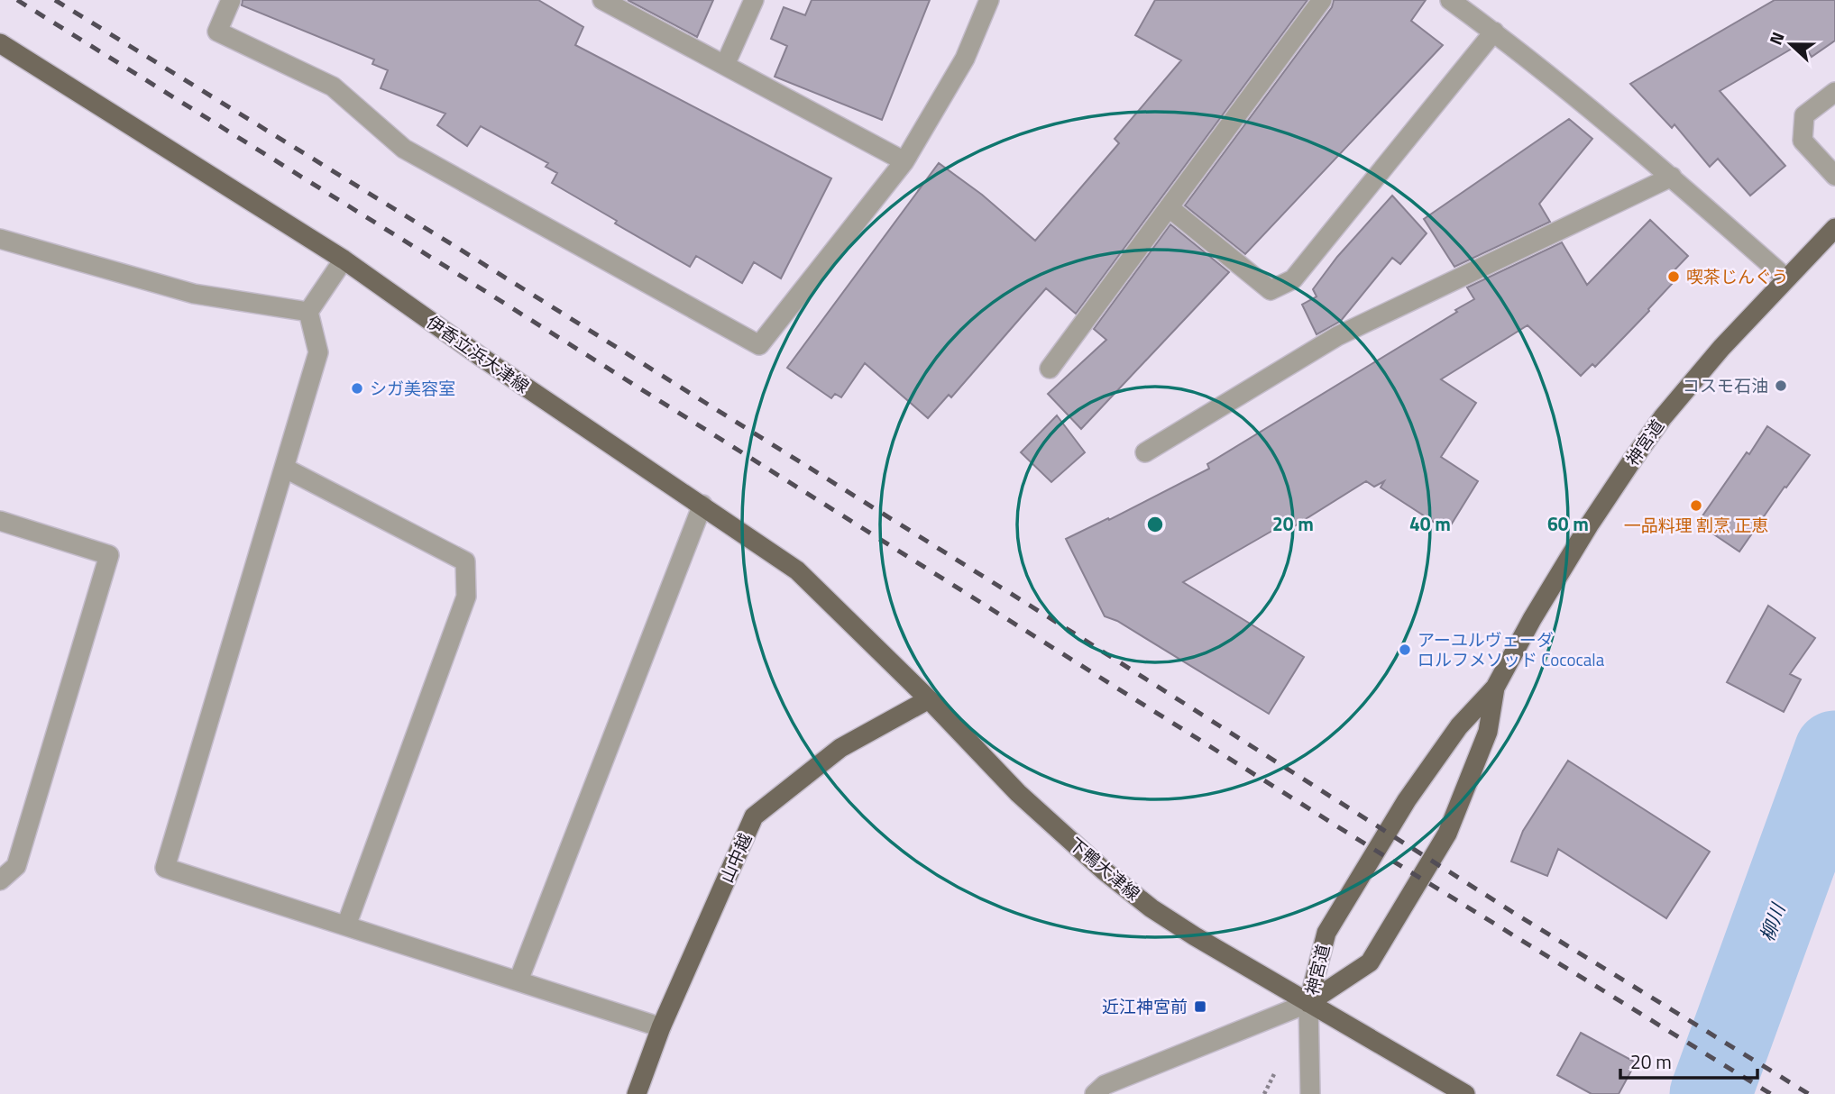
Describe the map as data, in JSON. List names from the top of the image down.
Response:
{
  "streets": {
    "main road": [
      "伊香立浜大津線",
      "神宮道",
      "山中越",
      "下鴨大津線"
    ]
  },
  "crossings": [
    ["伊香立浜大津線", "山中越"],
    ["伊香立浜大津線", "下鴨大津線"],
    ["神宮道", "下鴨大津線"],
    ["山中越", "下鴨大津線"]
  ],
  "water": ["柳川"],
  "places": {
    "other": [
      "喫茶じんぐう",
      "コスモ石油",
      "シガ美容室",
      "一品料理 割烹 正恵",
      "アーユルヴェーダ ロルフメソッド Cococala"
    ],
    "transit": ["近江神宮前"]
  },
  "scale_bar": "20 m",
  "north": "left",
  "rings": ["20 m", "40 m", "60 m"]
}
